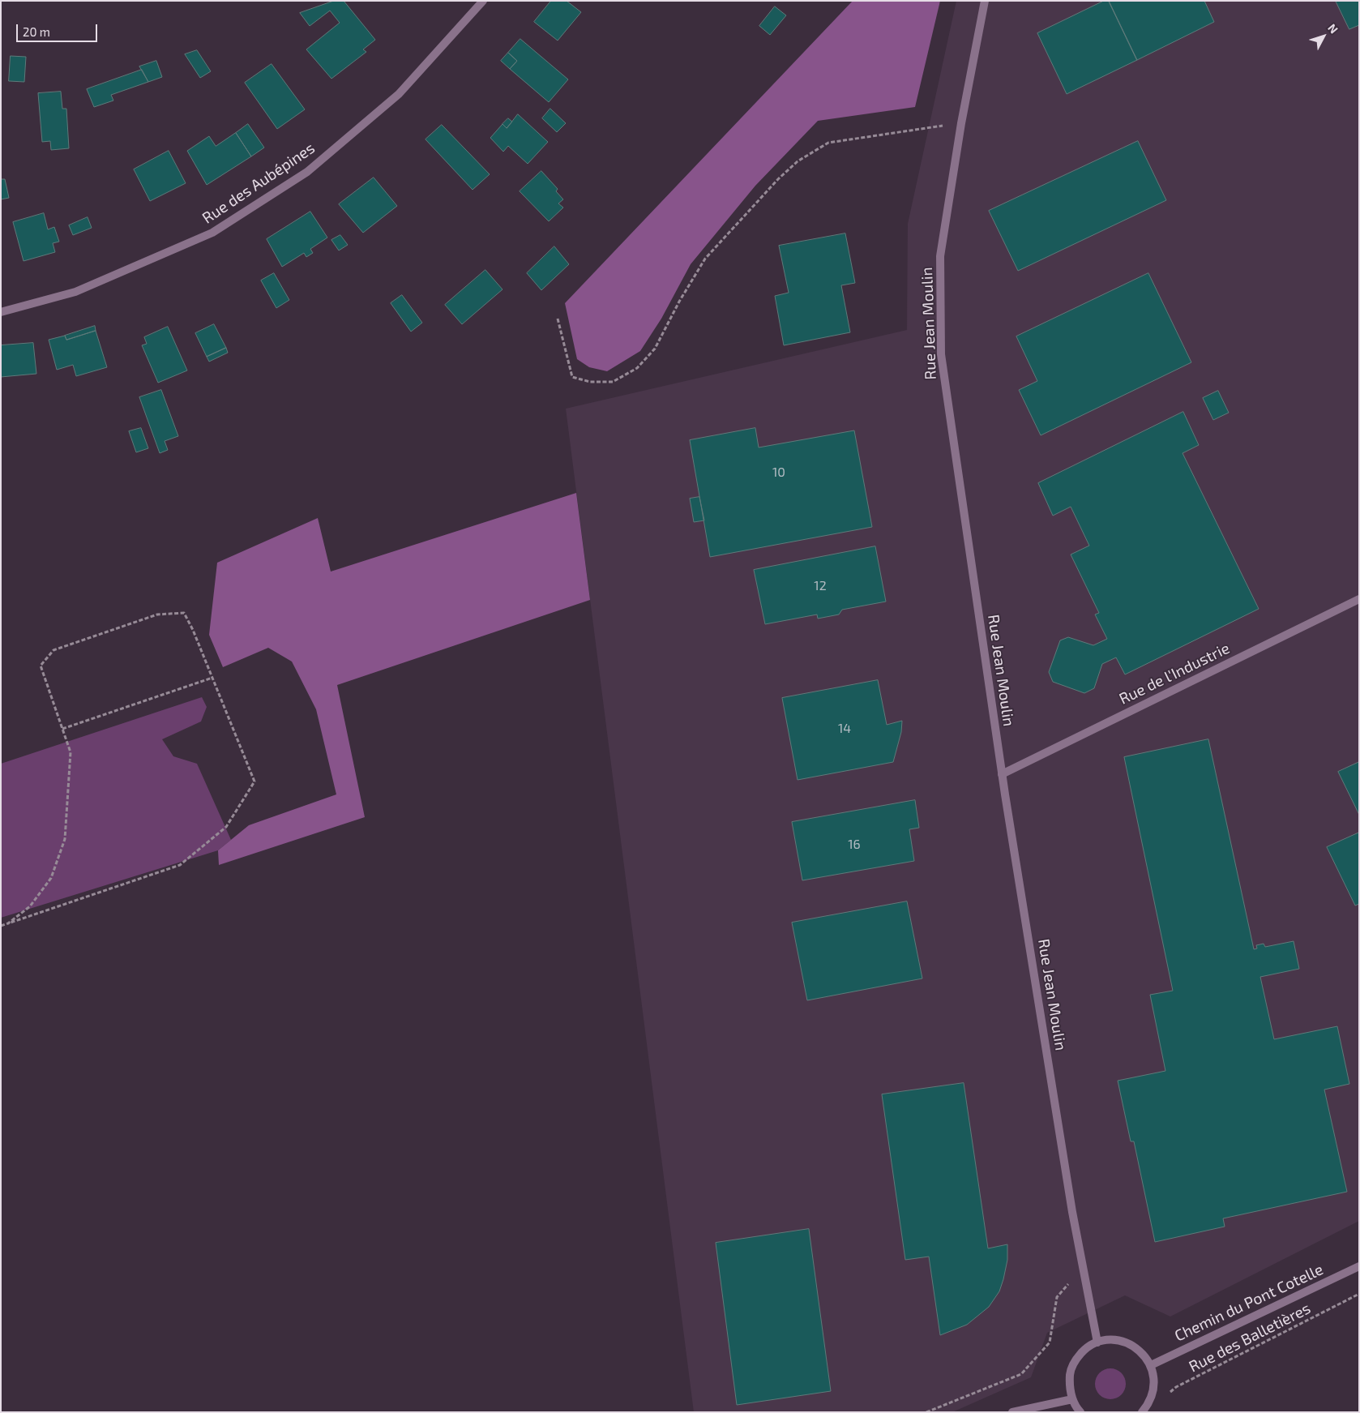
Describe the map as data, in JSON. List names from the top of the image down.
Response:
{
  "streets": {
    "street": [
      "Rue des Aubépines",
      "Rue Jean Moulin",
      "Rue de l'Industrie",
      "Chemin du Pont Cotelle"
    ],
    "path": ["Rue des Balletières"]
  },
  "crossings": [
    ["Rue Jean Moulin", "Rue de l'Industrie"]
  ],
  "house_numbers": [
    "10",
    "12",
    "14",
    "16"
  ],
  "scale_bar": "20 m",
  "north": "top right"
}
